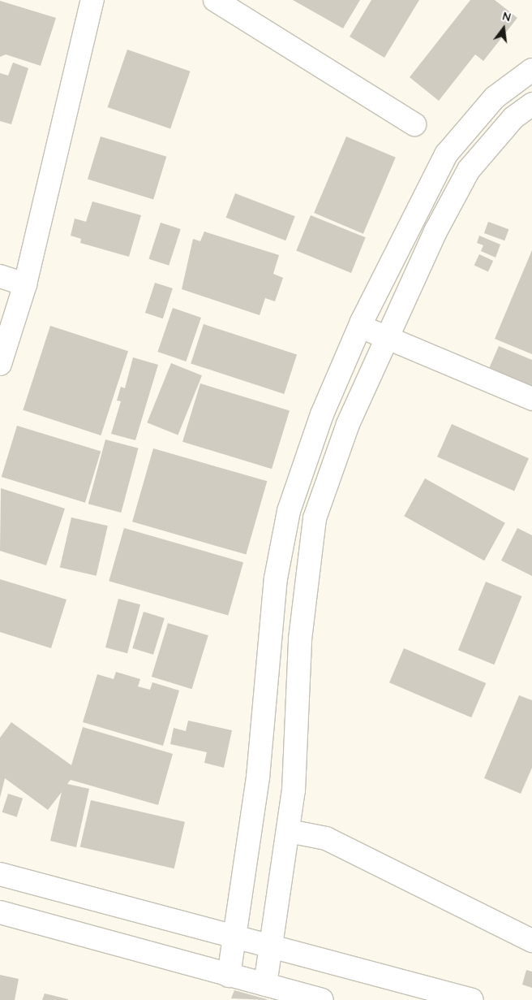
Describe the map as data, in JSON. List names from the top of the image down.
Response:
{
  "north": "top"
}
